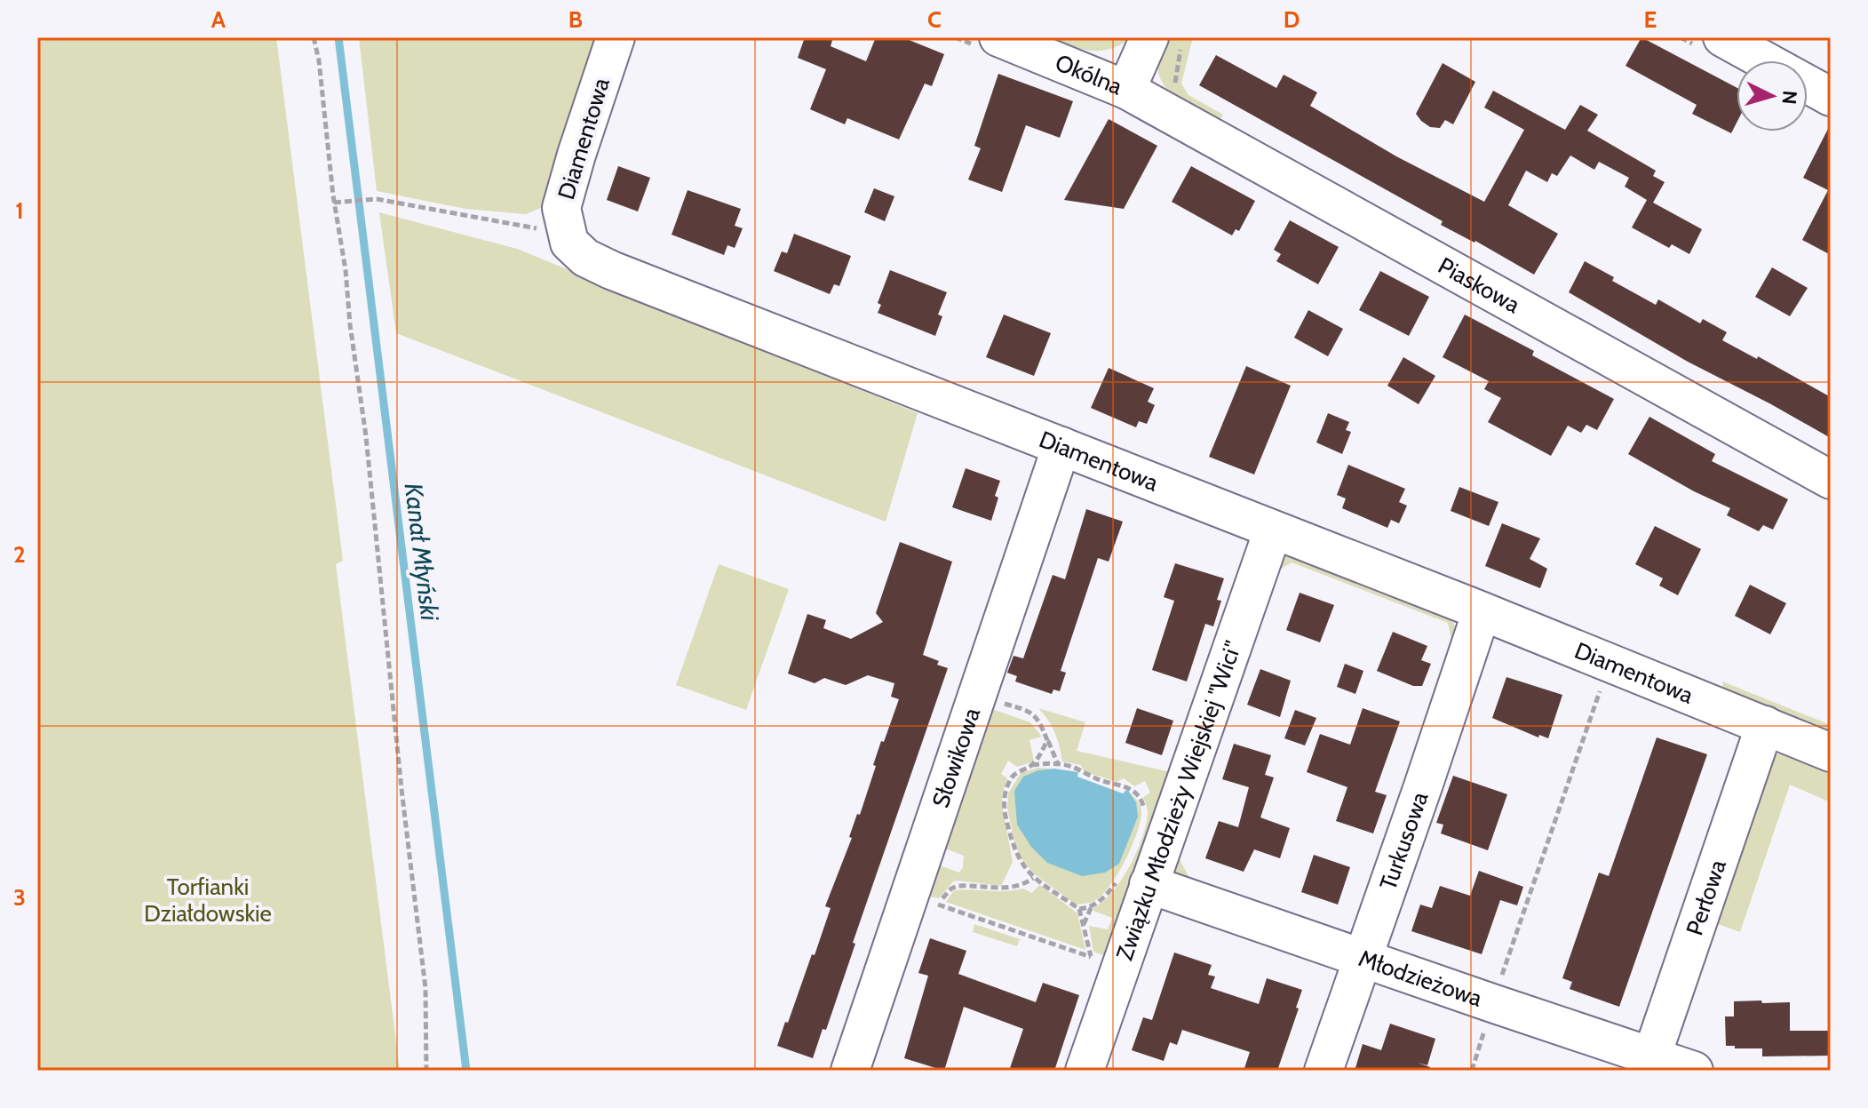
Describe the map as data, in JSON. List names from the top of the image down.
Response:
{
  "streets": {
    "street": [
      "Okólna",
      "Diamentowa",
      "Piaskowa",
      "Słowikowa",
      "Związku Młodzieży Wiejskiej \"Wici\"",
      "Turkusowa",
      "Perłowa",
      "Młodzieżowa"
    ]
  },
  "crossings": [
    ["Okólna", "Piaskowa"],
    ["Diamentowa", "Słowikowa"],
    ["Diamentowa", "Związku Młodzieży Wiejskiej \"Wici\""],
    ["Diamentowa", "Turkusowa"],
    ["Diamentowa", "Perłowa"],
    ["Związku Młodzieży Wiejskiej \"Wici\"", "Młodzieżowa"],
    ["Turkusowa", "Młodzieżowa"],
    ["Perłowa", "Młodzieżowa"]
  ],
  "water": ["Kanał Młyński"],
  "parks": ["Torfianki Działdowskie"],
  "north": "right",
  "grid": {
    "columns": [
      "A",
      "B",
      "C",
      "D",
      "E"
    ],
    "rows": ["1", "2", "3"]
  }
}
